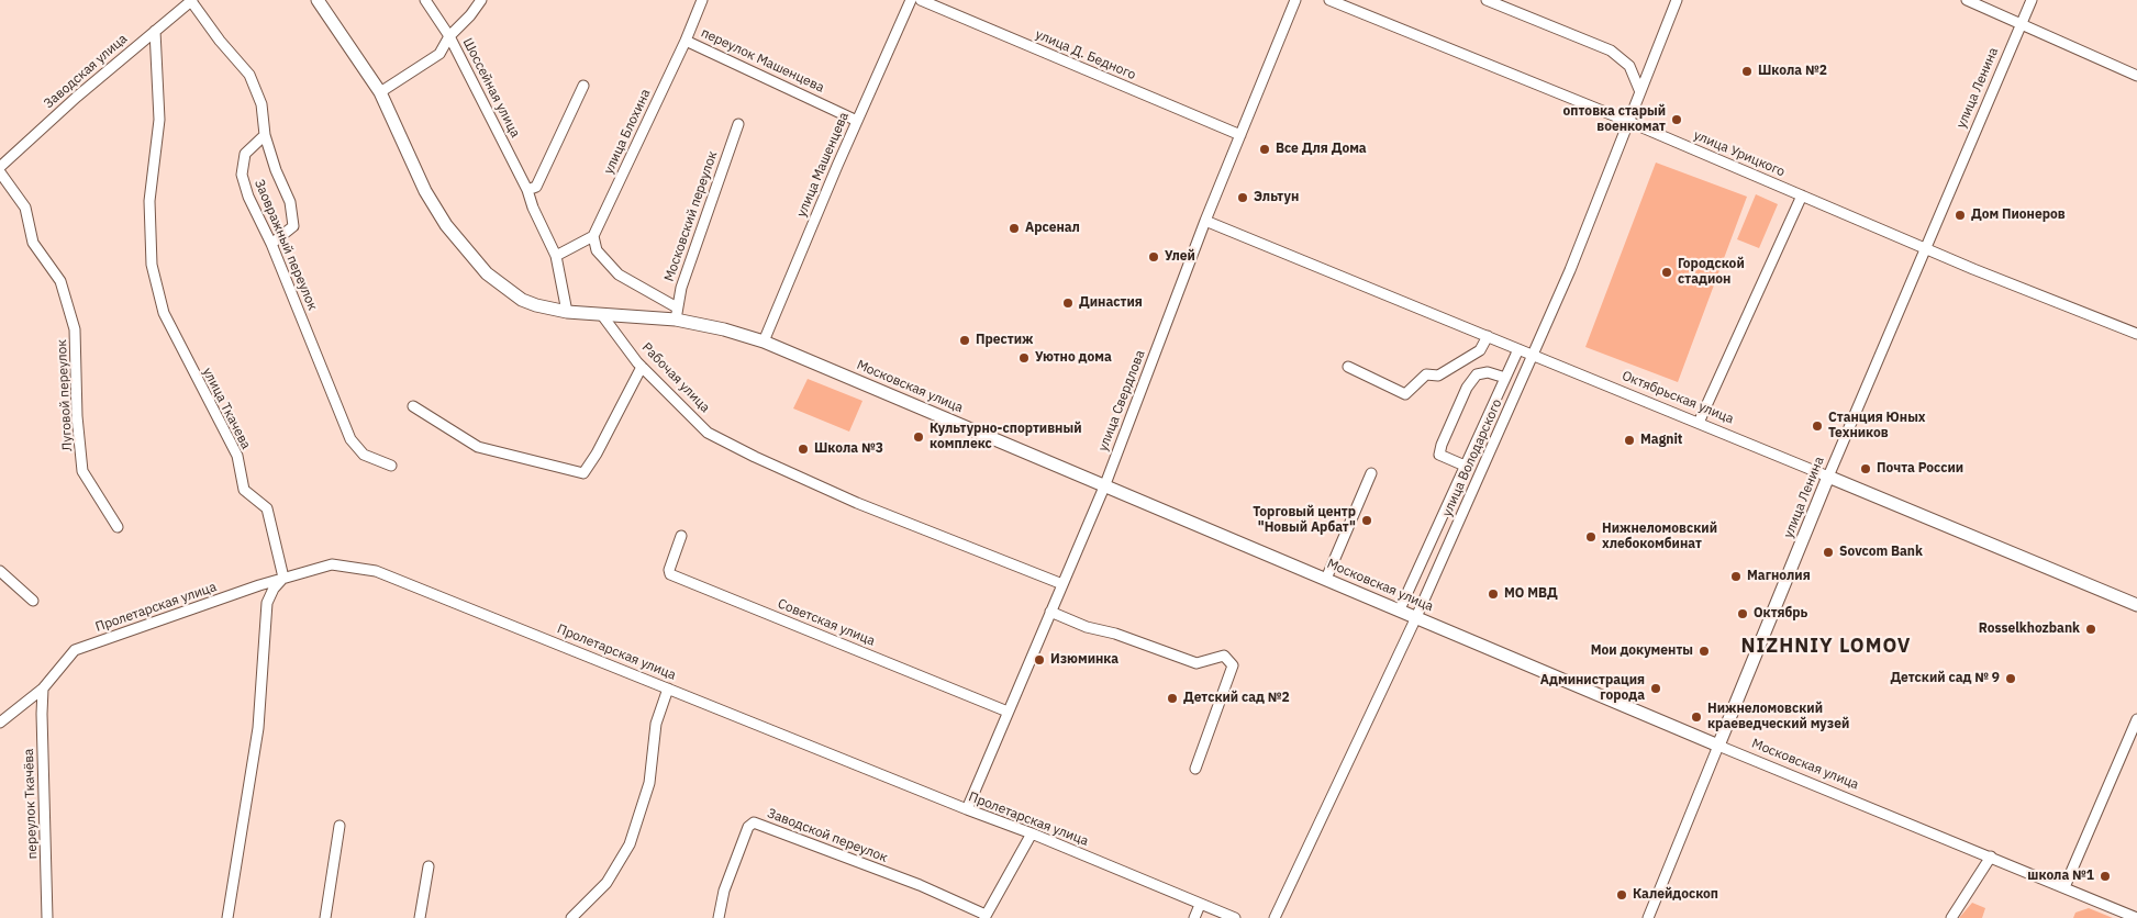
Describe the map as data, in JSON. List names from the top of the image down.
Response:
{
  "streets": {
    "main road": ["улица Ленина", "Московская улица", "Октябрьская улица"],
    "street": [
      "улица Д. Бедного",
      "переулок Машенцева",
      "Заводская улица",
      "Шоссейная улица",
      "улица Блохина",
      "улица Урицкого",
      "улица Машенцева",
      "Московский переулок",
      "Заовражный переулок",
      "Рабочая улица",
      "Луговой переулок",
      "улица Свердлова",
      "улица Ткачева",
      "улица Володарского",
      "Пролетарская улица",
      "Советская улица",
      "переулок Ткачёва",
      "Заводской переулок"
    ]
  },
  "crossings": [
    ["улица Д. Бедного", "улица Свердлова"],
    ["переулок Машенцева", "улица Блохина"],
    ["переулок Машенцева", "улица Машенцева"],
    ["Заводская улица", "улица Ткачева"],
    ["улица Ленина", "улица Урицкого"],
    ["улица Ленина", "Московская улица"],
    ["улица Ленина", "Октябрьская улица"],
    ["улица Урицкого", "улица Володарского"],
    ["улица Машенцева", "Московская улица"],
    ["Московский переулок", "Московская улица"],
    ["Рабочая улица", "Московская улица"],
    ["Рабочая улица", "улица Свердлова"],
    ["Московская улица", "улица Свердлова"],
    ["Московская улица", "улица Володарского"],
    ["Октябрьская улица", "улица Свердлова"],
    ["Октябрьская улица", "улица Володарского"],
    ["улица Свердлова", "Пролетарская улица"],
    ["улица Свердлова", "Советская улица"],
    ["улица Ткачева", "Пролетарская улица"],
    ["Пролетарская улица", "переулок Ткачёва"]
  ],
  "districts": ["NIZHNIY LOMOV"],
  "places": [
    "Школа №2",
    "оптовка старый военкомат",
    "Все Для Дома",
    "Эльтун",
    "Дом Пионеров",
    "Арсенал",
    "Улей",
    "Городской стадион",
    "Династия",
    "Престиж",
    "Уютно дома",
    "Станция Юных Техников",
    "Культурно-спортивный комплекс",
    "Magnit",
    "Школа №3",
    "Почта России",
    "Торговый центр \"Новый Арбат\"",
    "Нижнеломовский хлебокомбинат",
    "Sovcom Bank",
    "Магнолия",
    "МО МВД",
    "Октябрь",
    "Rosselkhozbank",
    "Мои документы",
    "Изюминка",
    "Детский сад № 9",
    "Администрация города",
    "Детский сад №2",
    "Нижнеломовский краеведческий музей",
    "школа №1",
    "Калейдоскоп"
  ]
}
